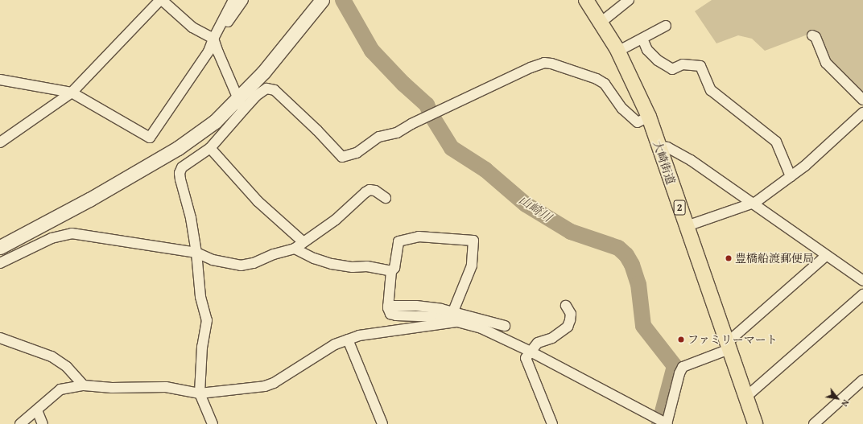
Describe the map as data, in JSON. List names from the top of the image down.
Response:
{
  "streets": {
    "main road": ["大崎街道", "2"]
  },
  "water": ["山崎川"],
  "places": ["豊橋船渡郵便局", "ファミリーマート"],
  "north": "bottom right"
}
